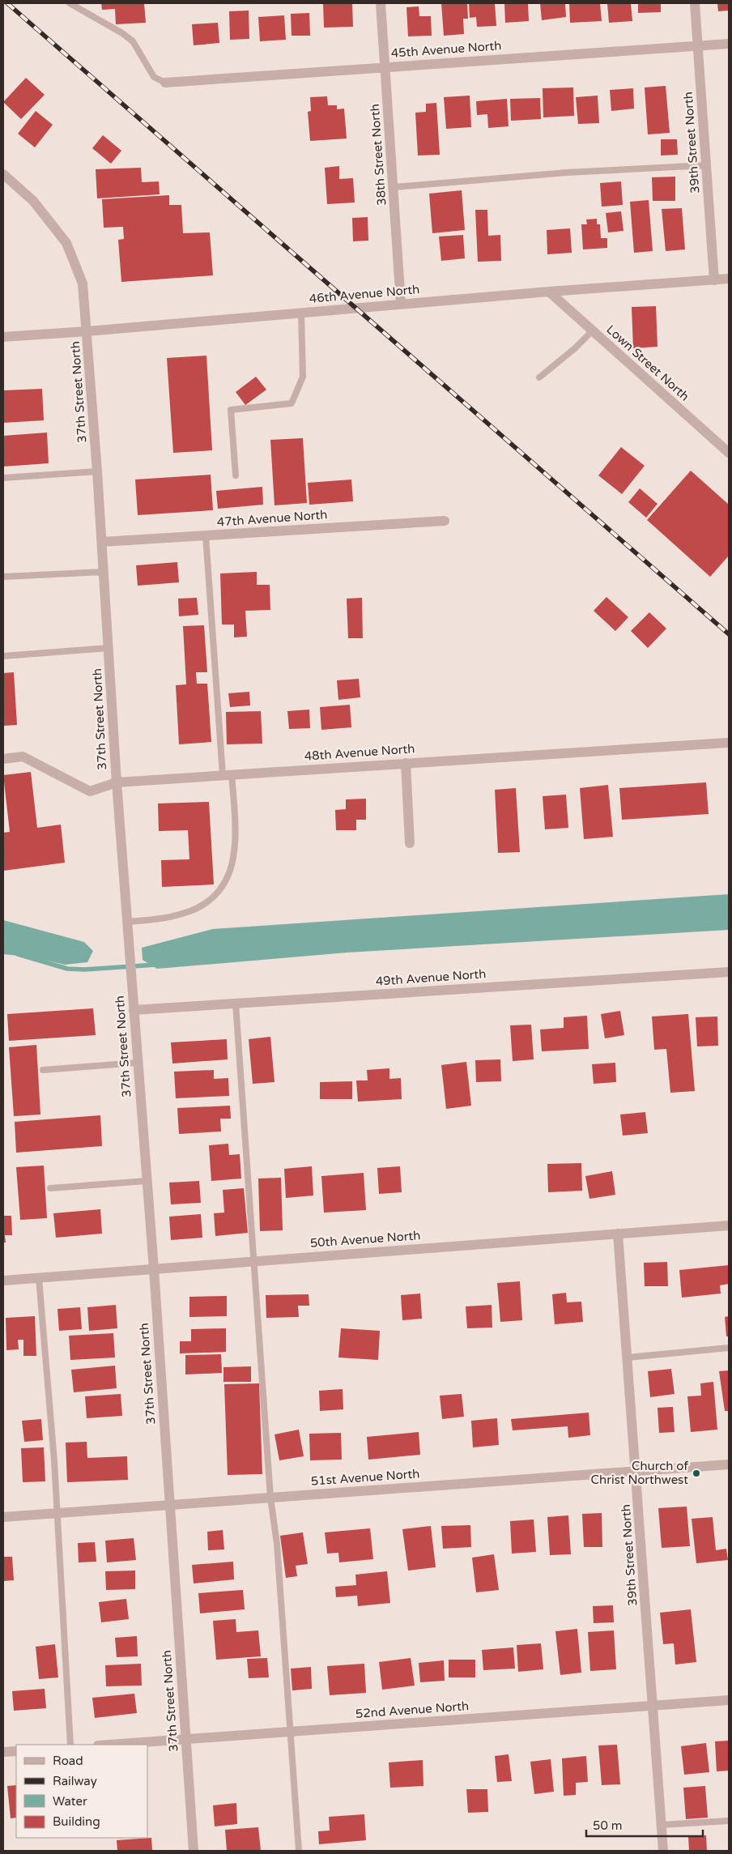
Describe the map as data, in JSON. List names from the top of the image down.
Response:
{
  "streets": {
    "street": [
      "45th Avenue North",
      "39th Street North",
      "38th Street North",
      "46th Avenue North",
      "Lown Street North",
      "37th Street North",
      "47th Avenue North",
      "48th Avenue North",
      "49th Avenue North",
      "50th Avenue North",
      "51st Avenue North",
      "52nd Avenue North"
    ]
  },
  "crossings": [
    ["45th Avenue North", "39th Street North"],
    ["45th Avenue North", "38th Street North"],
    ["39th Street North", "46th Avenue North"],
    ["39th Street North", "50th Avenue North"],
    ["39th Street North", "51st Avenue North"],
    ["39th Street North", "52nd Avenue North"],
    ["38th Street North", "46th Avenue North"],
    ["46th Avenue North", "Lown Street North"],
    ["46th Avenue North", "37th Street North"],
    ["37th Street North", "47th Avenue North"],
    ["37th Street North", "48th Avenue North"],
    ["37th Street North", "49th Avenue North"],
    ["37th Street North", "50th Avenue North"],
    ["37th Street North", "51st Avenue North"],
    ["37th Street North", "52nd Avenue North"]
  ],
  "places": ["Church of Christ Northwest"],
  "legend": [
    "Road",
    "Railway",
    "Water",
    "Building"
  ],
  "scale_bar": "50 m"
}
